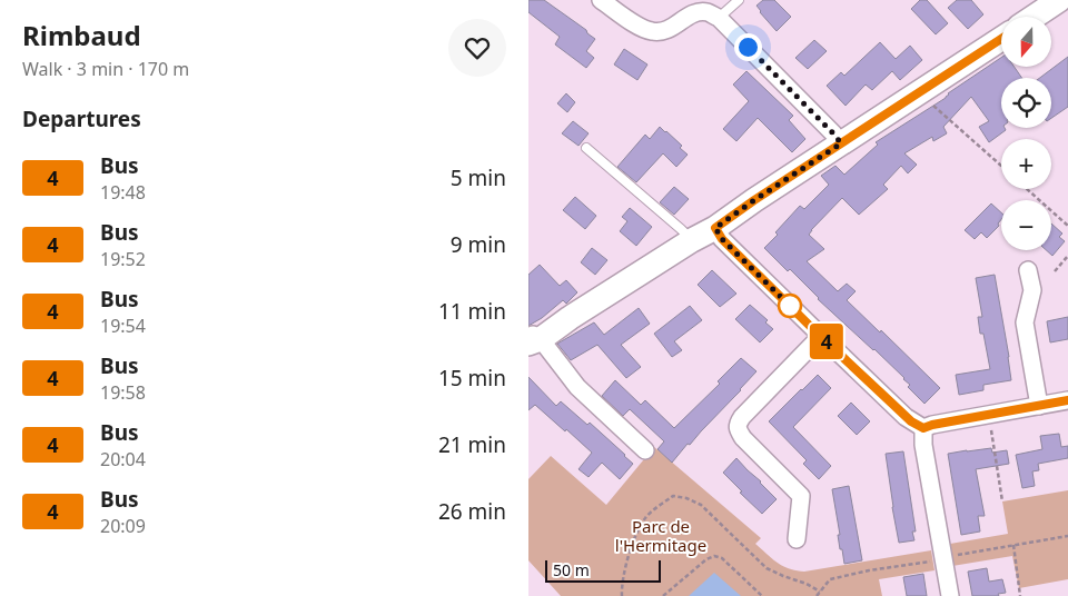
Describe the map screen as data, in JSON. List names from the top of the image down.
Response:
{
  "parks": ["Parc de l'Hermitage"],
  "lines": ["bus line 4"],
  "scale_bar": "50 m",
  "north": "bottom",
  "page": {
    "heading": [
      ["Rimbaud", "Walk · 3 min · 170 m"],
      "Departures"
    ],
    "on_map": "4",
    "map_buttons": ["+", "−"],
    "list": [
      {
        "mark": "4",
        "name": "Bus",
        "note": "19:48",
        "value": "5 min"
      },
      {
        "mark": "4",
        "name": "Bus",
        "note": "19:52",
        "value": "9 min"
      },
      {
        "mark": "4",
        "name": "Bus",
        "note": "19:54",
        "value": "11 min"
      },
      {
        "mark": "4",
        "name": "Bus",
        "note": "19:58",
        "value": "15 min"
      },
      {
        "mark": "4",
        "name": "Bus",
        "note": "20:04",
        "value": "21 min"
      },
      {
        "mark": "4",
        "name": "Bus",
        "note": "20:09",
        "value": "26 min"
      }
    ],
    "scale": "50 m"
  }
}
